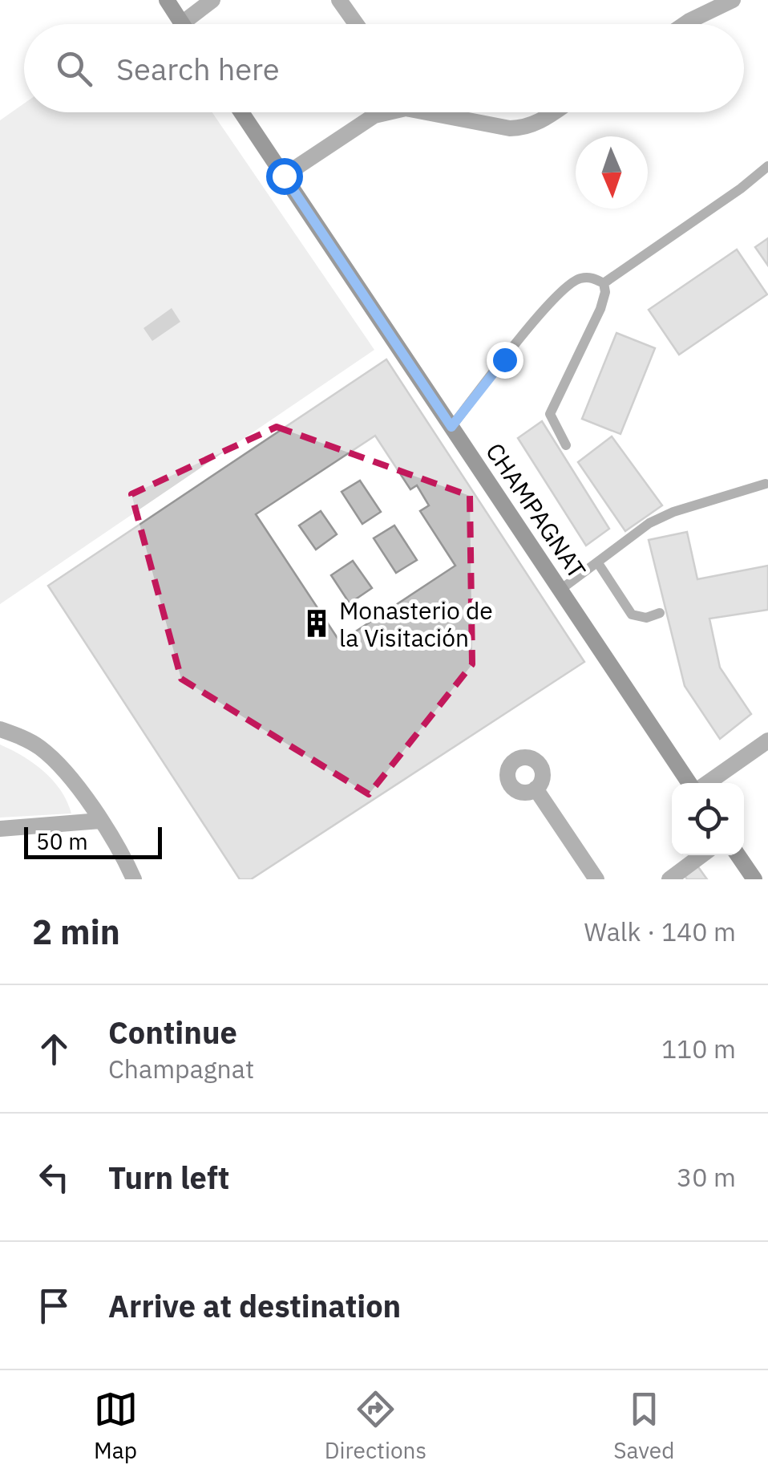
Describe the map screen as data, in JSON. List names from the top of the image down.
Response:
{
  "streets": {
    "street": ["CHAMPAGNAT"]
  },
  "places": {
    "building": ["Monasterio de la Visitación"]
  },
  "scale_bar": "50 m",
  "north": "bottom",
  "page": {
    "search": "Search here",
    "scale": "50 m",
    "heading": ["2 min", "Walk · 140 m"],
    "list": [
      ["Continue", "Champagnat", "110 m"],
      ["Turn left", "30 m"],
      "Arrive at destination"
    ],
    "nav": ["Map", "Directions", "Saved"]
  }
}
